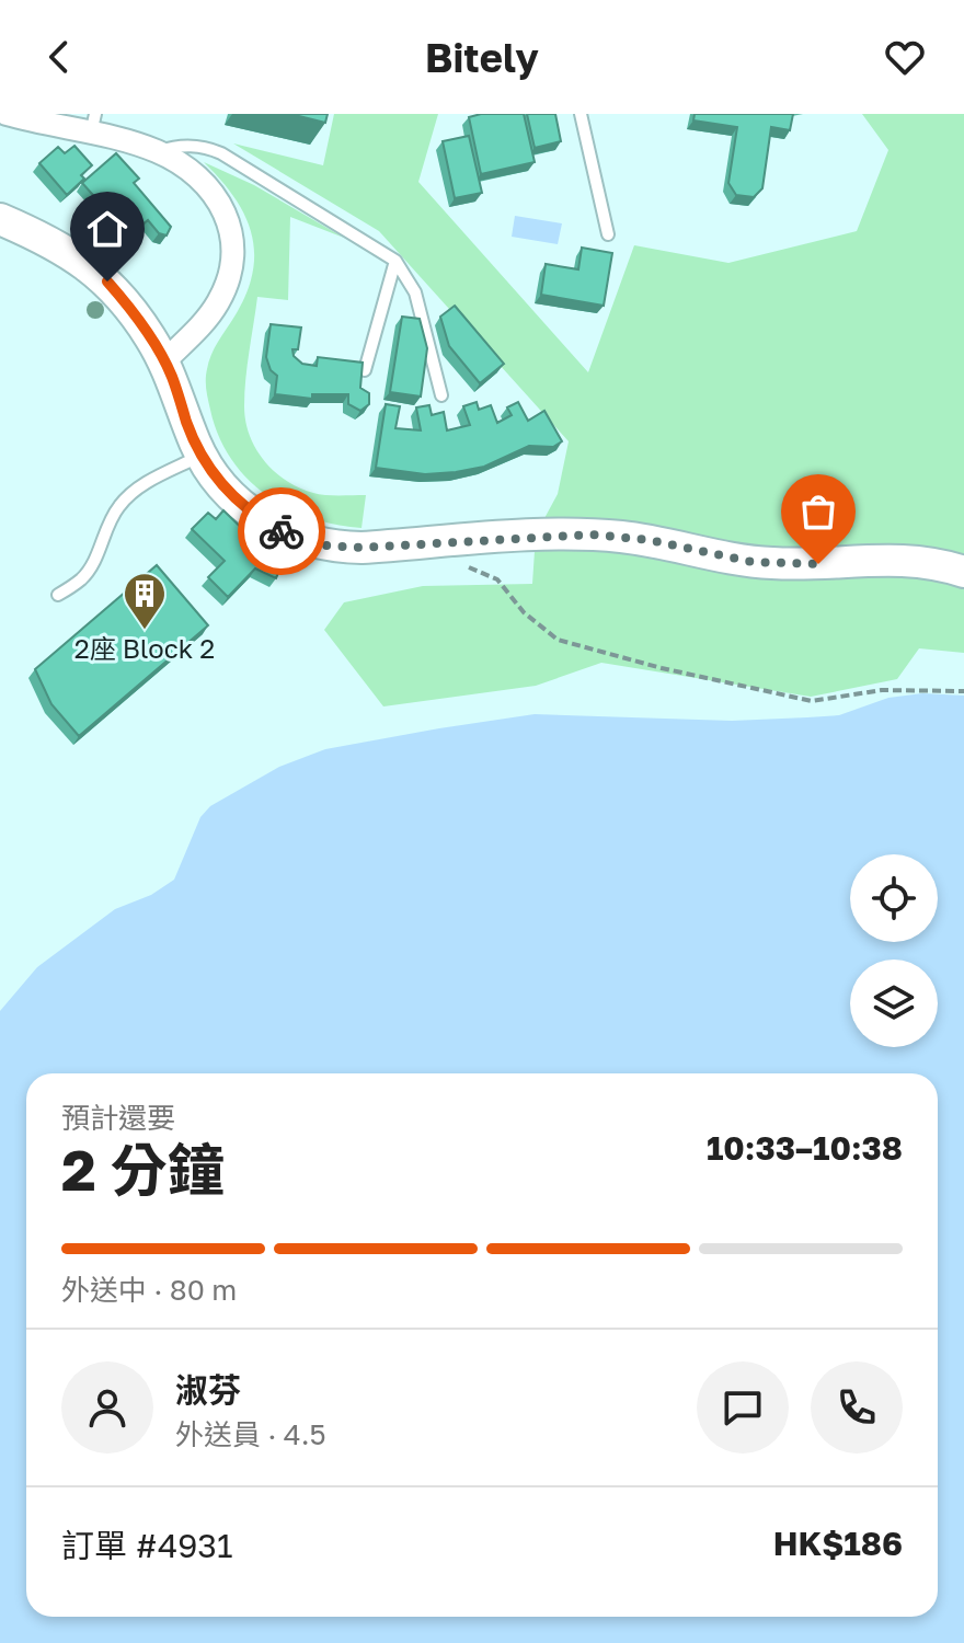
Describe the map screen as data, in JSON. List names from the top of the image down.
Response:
{
  "places": {
    "building": ["2座 Block 2"]
  },
  "page": {
    "header": "Bitely",
    "heading": ["2 分鐘", "預計還要", "10:33–10:38"],
    "panel": [
      "淑芬",
      "外送員 · 4.5",
      "訂單 #4931",
      "HK$186"
    ],
    "bar": "外送中 · 80 m"
  }
}
